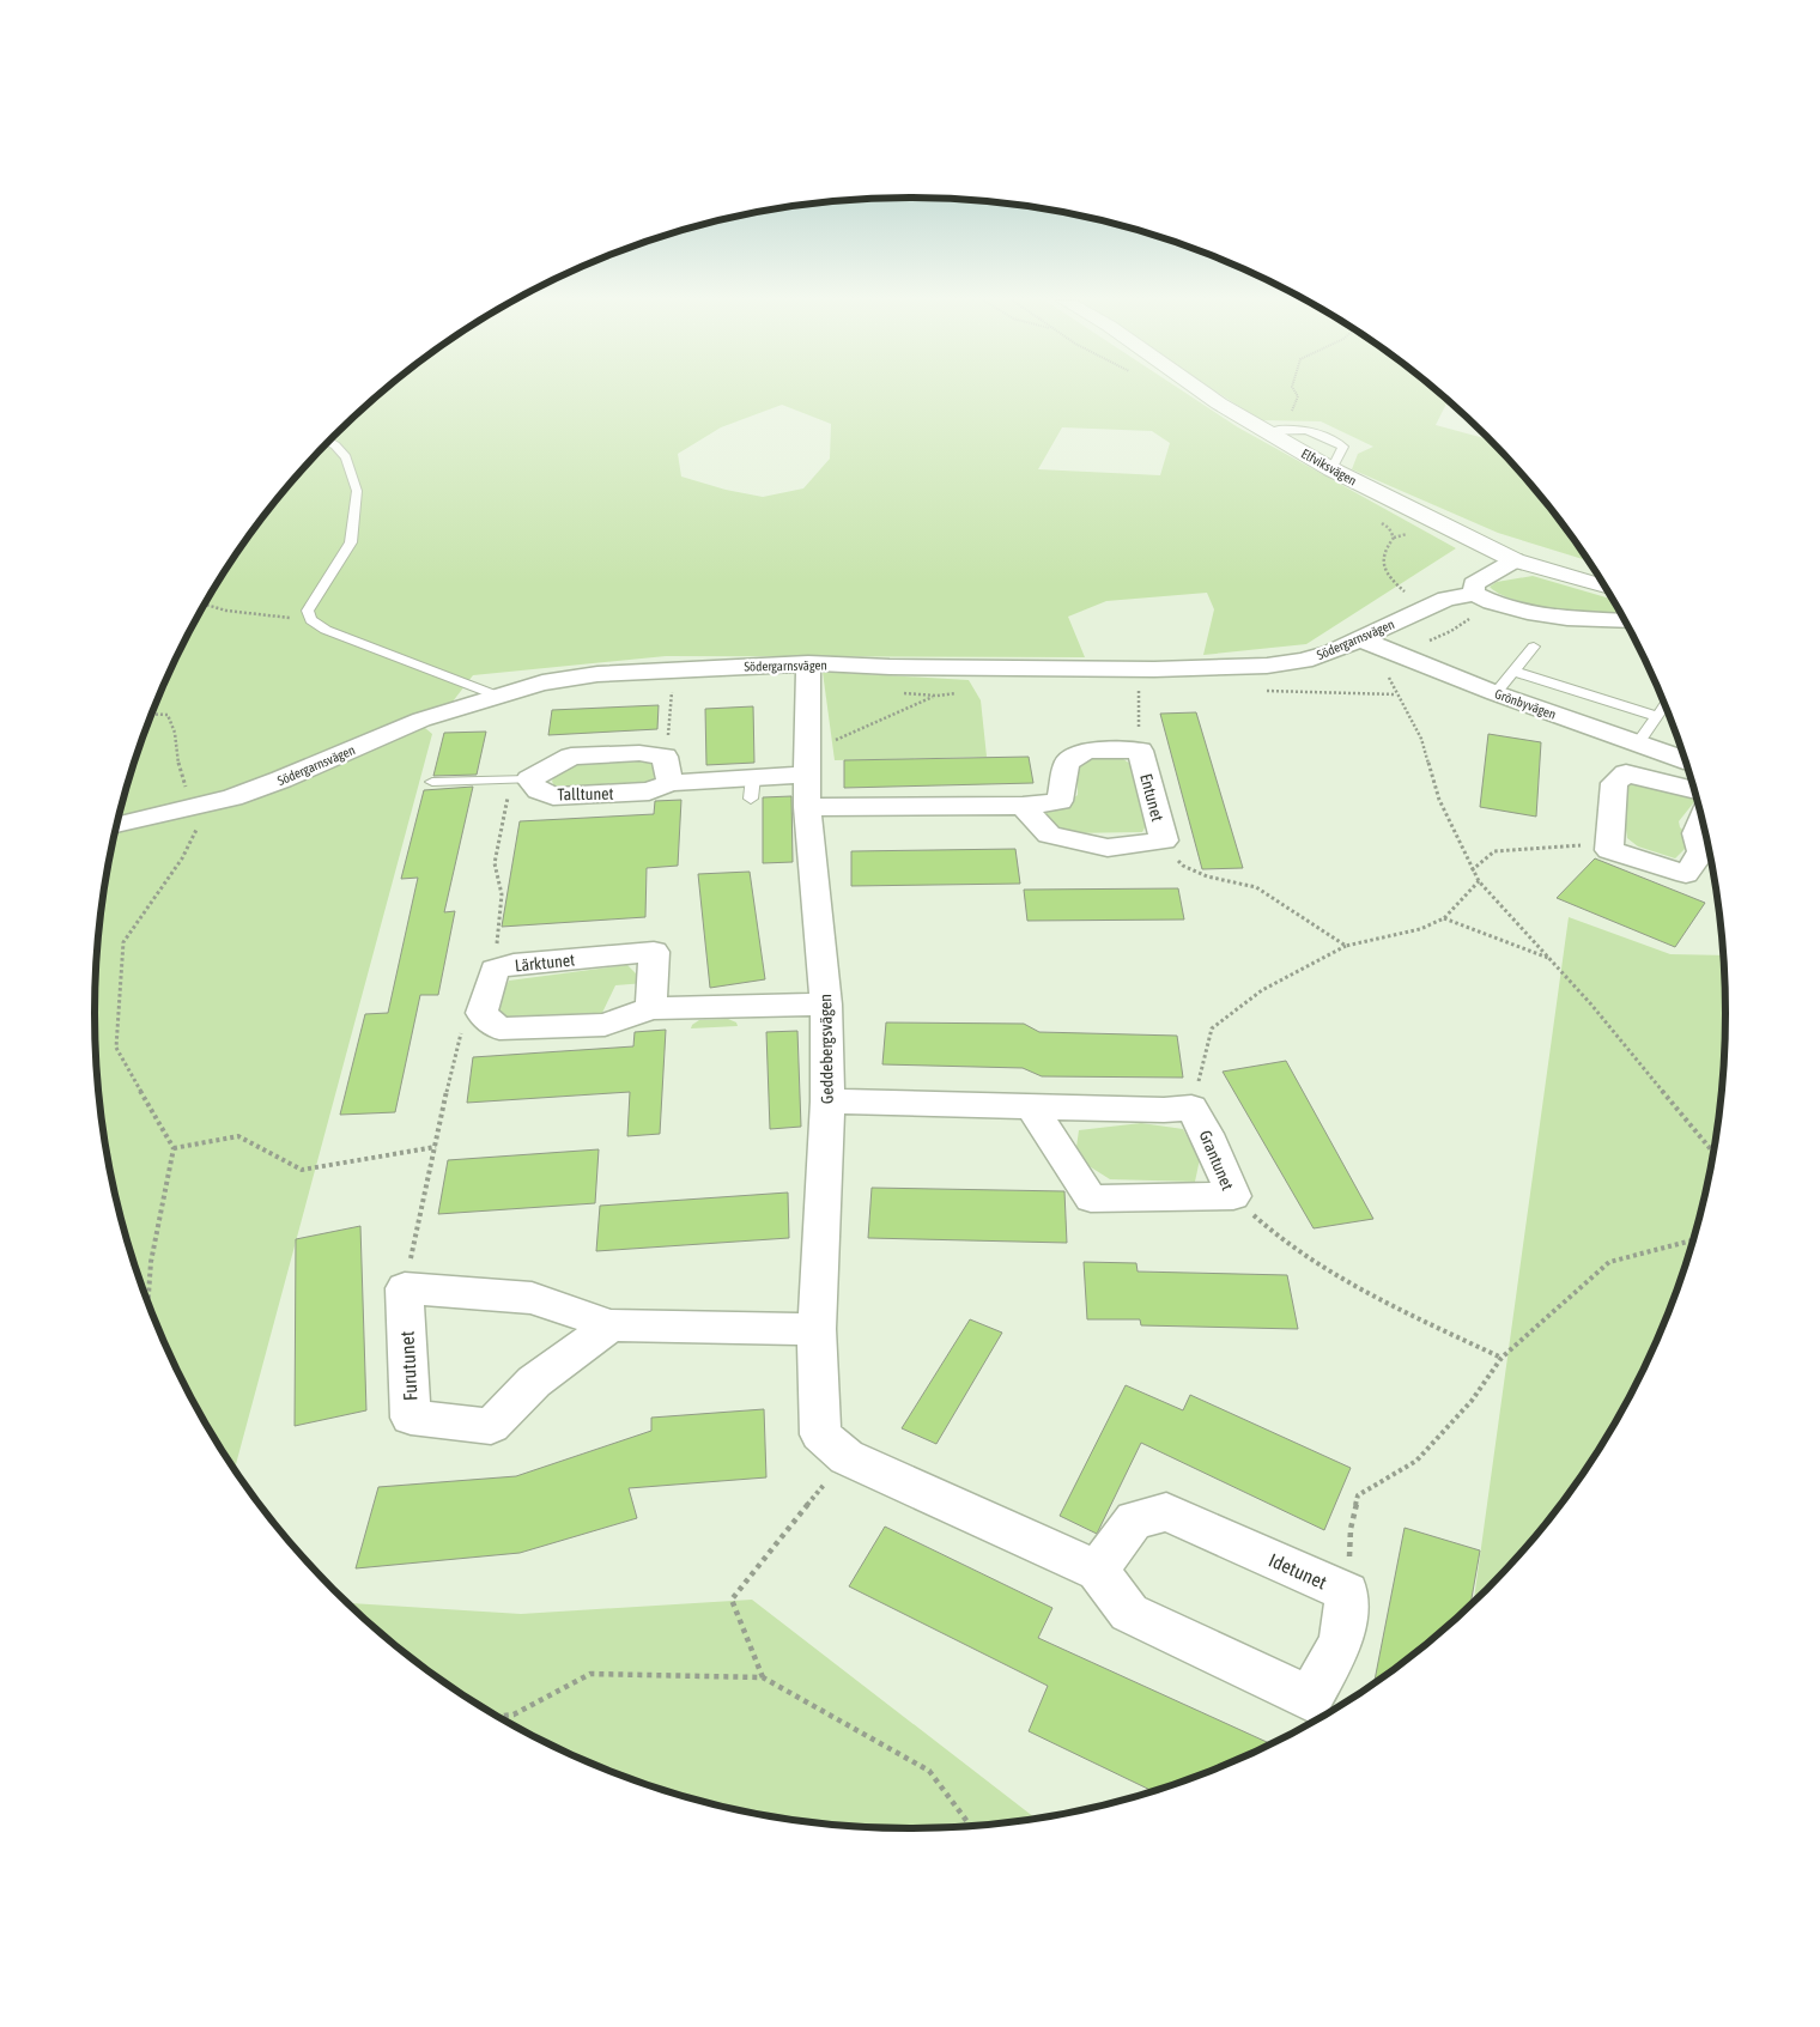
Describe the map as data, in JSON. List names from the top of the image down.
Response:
{
  "streets": {
    "street": [
      "Elfviksvägen",
      "Södergarnsvägen",
      "Grönbyvägen",
      "Talltunet",
      "Entunet",
      "Lärktunet",
      "Geddebergsvägen",
      "Grantunet",
      "Furutunet",
      "Idetunet"
    ]
  },
  "crossings": [
    ["Södergarnsvägen", "Grönbyvägen"],
    ["Södergarnsvägen", "Geddebergsvägen"],
    ["Talltunet", "Geddebergsvägen"],
    ["Entunet", "Geddebergsvägen"],
    ["Geddebergsvägen", "Idetunet"]
  ]
}
